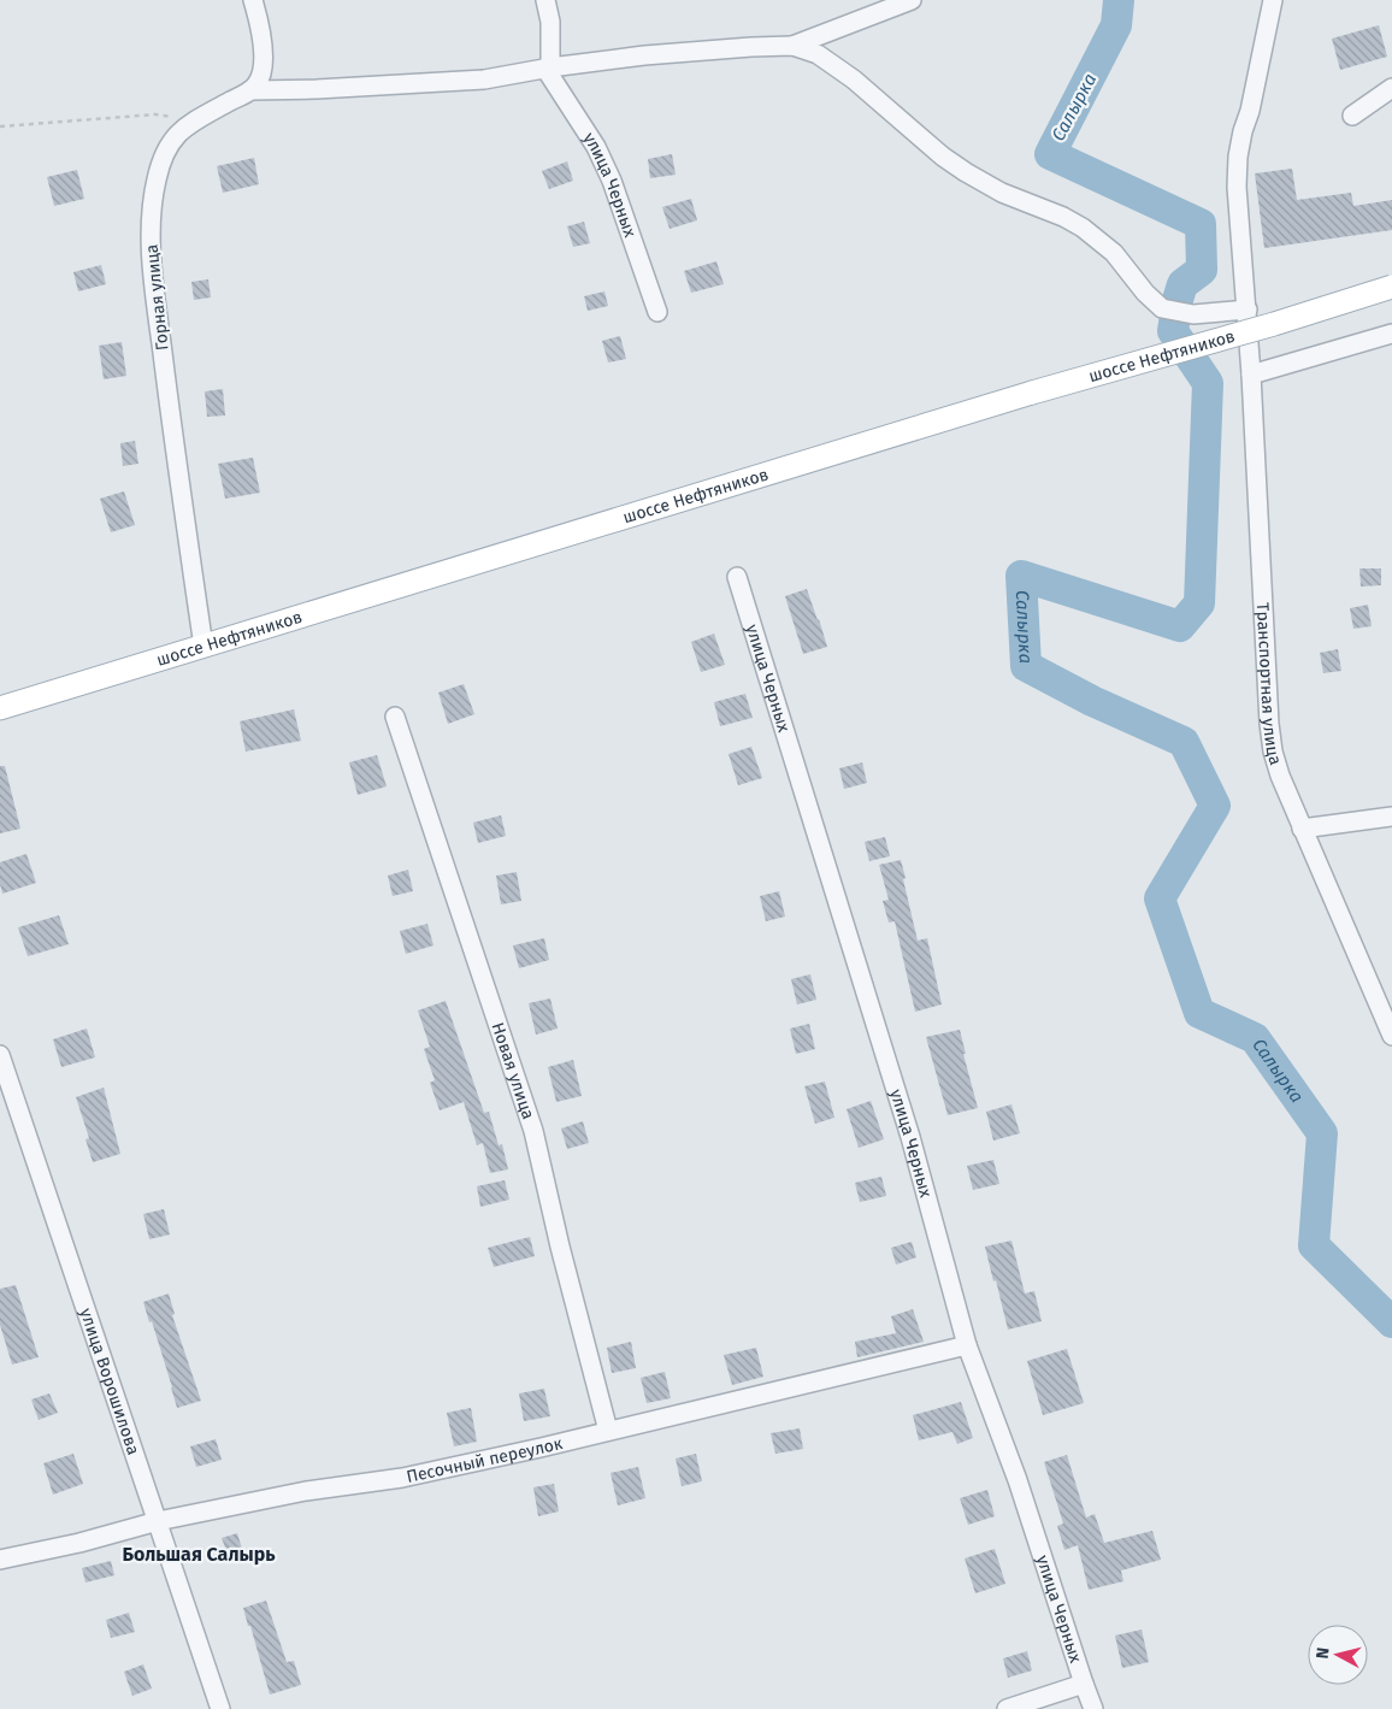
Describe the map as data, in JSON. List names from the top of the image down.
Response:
{
  "streets": {
    "main road": ["шоссе Нефтяников"],
    "street": [
      "улица Черных",
      "Горная улица",
      "Транспортная улица",
      "Новая улица",
      "улица Ворошилова",
      "Песочный переулок"
    ]
  },
  "crossings": [
    ["улица Черных", "Песочный переулок"],
    ["Горная улица", "шоссе Нефтяников"],
    ["Новая улица", "Песочный переулок"],
    ["улица Ворошилова", "Песочный переулок"]
  ],
  "districts": ["Большая Салырь"],
  "water": ["Салырка"],
  "north": "left"
}
